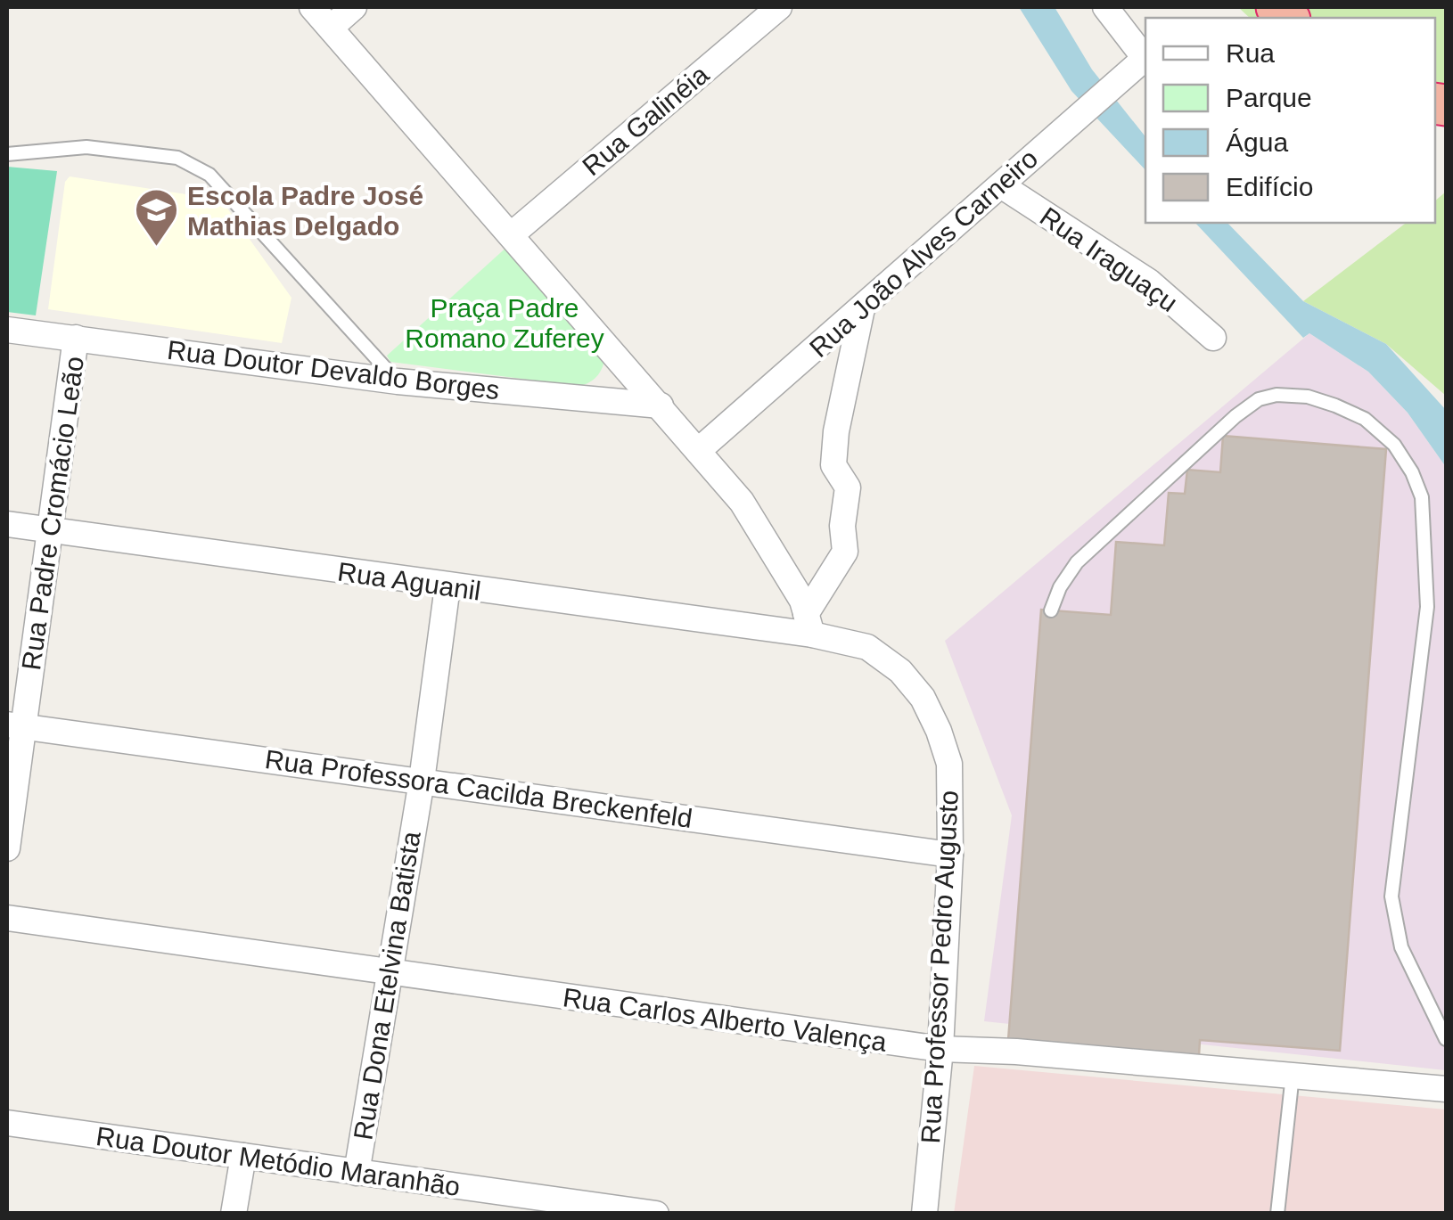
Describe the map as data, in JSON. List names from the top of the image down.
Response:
{
  "streets": {
    "street": [
      "Rua Galinéia",
      "Rua João Alves Carneiro",
      "Rua Iraguaçu",
      "Rua Doutor Devaldo Borges",
      "Rua Padre Cromácio Leão",
      "Rua Aguanil",
      "Rua Professora Cacilda Breckenfeld",
      "Rua Professor Pedro Augusto",
      "Rua Dona Etelvina Batista",
      "Rua Carlos Alberto Valença",
      "Rua Doutor Metódio Maranhão"
    ]
  },
  "crossings": [
    ["Rua João Alves Carneiro", "Rua Iraguaçu"],
    ["Rua Doutor Devaldo Borges", "Rua Padre Cromácio Leão"],
    ["Rua Padre Cromácio Leão", "Rua Aguanil"],
    ["Rua Padre Cromácio Leão", "Rua Professora Cacilda Breckenfeld"],
    ["Rua Aguanil", "Rua Professor Pedro Augusto"],
    ["Rua Aguanil", "Rua Dona Etelvina Batista"],
    ["Rua Professora Cacilda Breckenfeld", "Rua Professor Pedro Augusto"],
    ["Rua Professora Cacilda Breckenfeld", "Rua Dona Etelvina Batista"],
    ["Rua Professor Pedro Augusto", "Rua Carlos Alberto Valença"],
    ["Rua Dona Etelvina Batista", "Rua Carlos Alberto Valença"],
    ["Rua Dona Etelvina Batista", "Rua Doutor Metódio Maranhão"]
  ],
  "parks": ["Praça Padre Romano Zuferey"],
  "places": {
    "school or university": ["Escola Padre José Mathias Delgado"]
  },
  "legend": [
    "Rua",
    "Parque",
    "Água",
    "Edifício"
  ]
}
